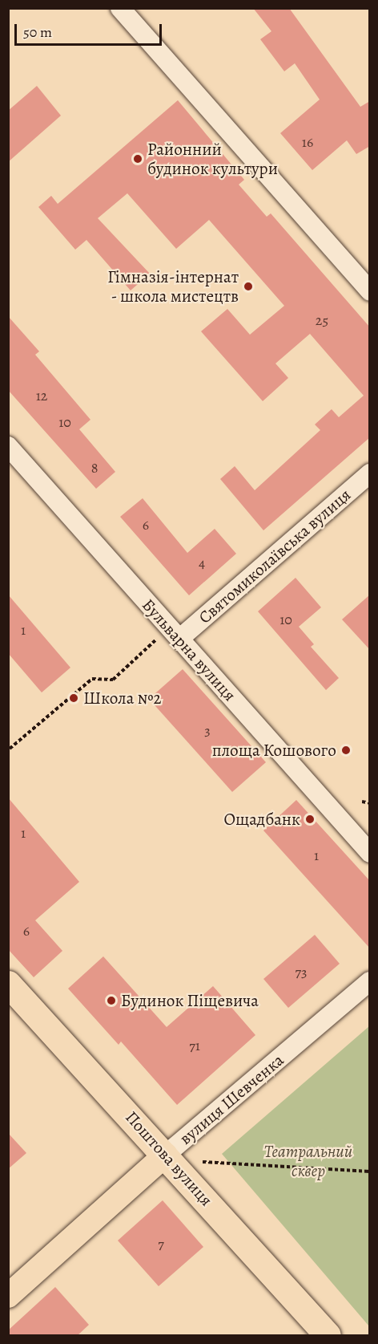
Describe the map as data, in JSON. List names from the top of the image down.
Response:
{
  "streets": {
    "highway": ["Поштова вулиця"],
    "main road": ["вулиця Шевченка"],
    "street": ["Святомиколаївська вулиця", "Бульварна вулиця"]
  },
  "crossings": [
    ["Святомиколаївська вулиця", "Бульварна вулиця"],
    ["вулиця Шевченка", "Поштова вулиця"]
  ],
  "parks": ["Театральний сквер"],
  "places": [
    "Районний будинок культури",
    "Гімназія-інтернат - школа мистецтв",
    "Школа №2",
    "площа Кошового",
    "Ощадбанк",
    "Будинок Піщевича"
  ],
  "house_numbers": [
    "16",
    "25",
    "12",
    "10",
    "8",
    "6",
    "4",
    "10",
    "1",
    "3",
    "1",
    "1",
    "6",
    "73",
    "71",
    "7"
  ],
  "scale_bar": "50 m"
}
